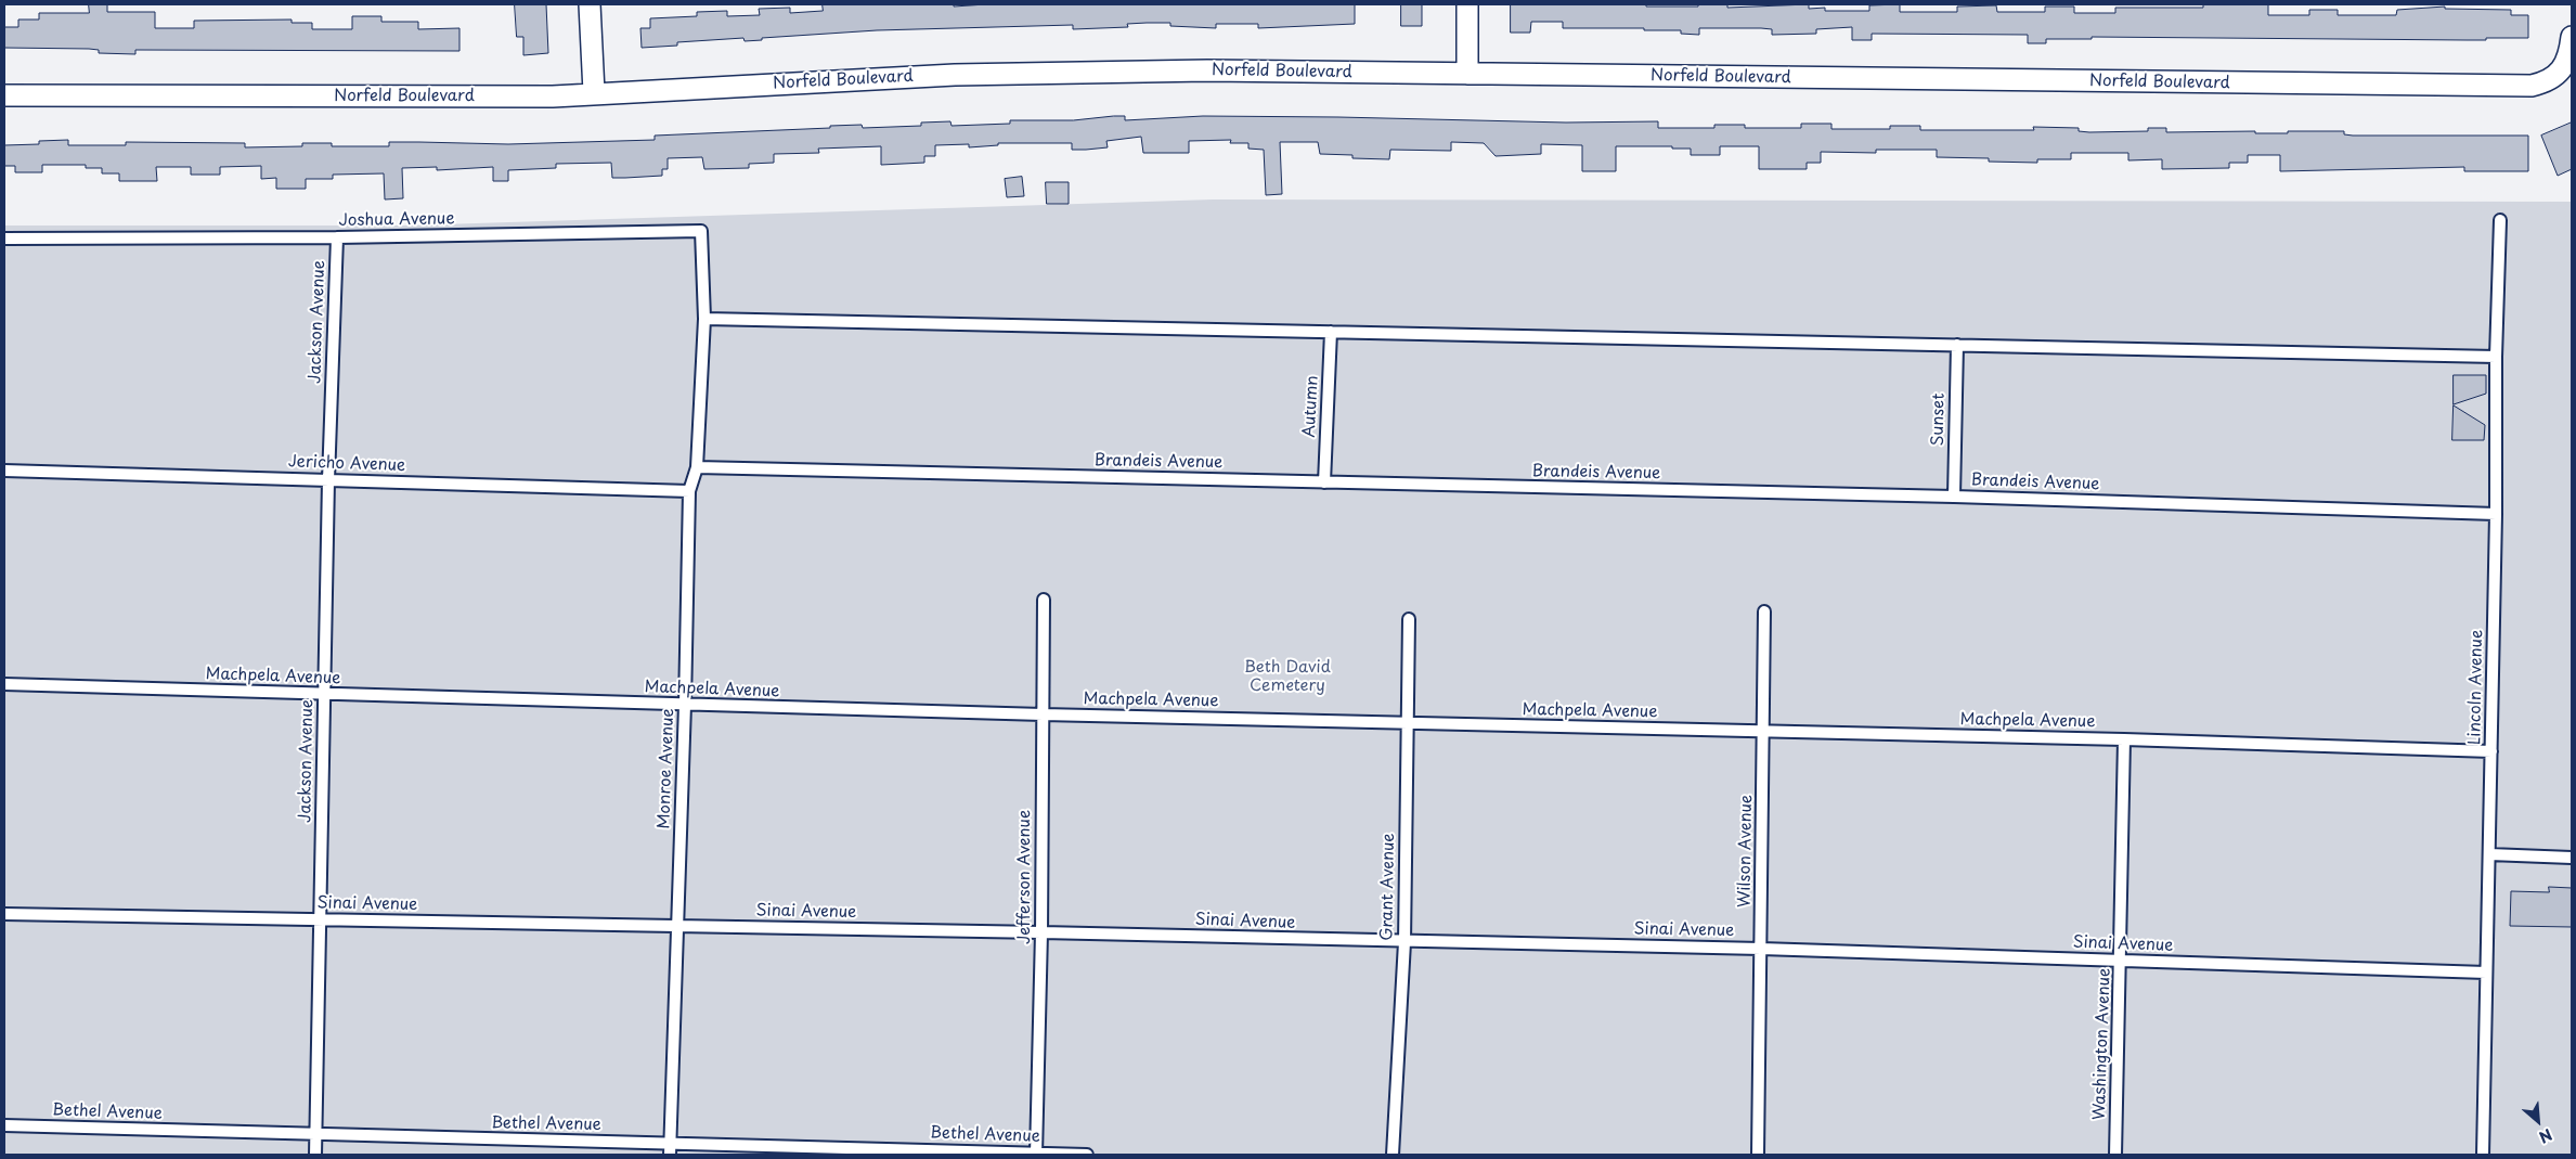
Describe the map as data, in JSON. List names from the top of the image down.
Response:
{
  "streets": {
    "street": ["Norfeld Boulevard"],
    "lane": [
      "Joshua Avenue",
      "Jackson Avenue",
      "Autumn",
      "Sunset",
      "Brandeis Avenue",
      "Jericho Avenue",
      "Machpela Avenue",
      "Lincoln Avenue",
      "Monroe Avenue",
      "Wilson Avenue",
      "Jefferson Avenue",
      "Grant Avenue",
      "Sinai Avenue",
      "Washington Avenue",
      "Bethel Avenue"
    ]
  },
  "crossings": [
    ["Joshua Avenue", "Jackson Avenue"],
    ["Joshua Avenue", "Monroe Avenue"],
    ["Jackson Avenue", "Jericho Avenue"],
    ["Jackson Avenue", "Machpela Avenue"],
    ["Jackson Avenue", "Sinai Avenue"],
    ["Jackson Avenue", "Bethel Avenue"],
    ["Autumn", "Brandeis Avenue"],
    ["Sunset", "Brandeis Avenue"],
    ["Brandeis Avenue", "Lincoln Avenue"],
    ["Brandeis Avenue", "Monroe Avenue"],
    ["Jericho Avenue", "Monroe Avenue"],
    ["Machpela Avenue", "Lincoln Avenue"],
    ["Machpela Avenue", "Monroe Avenue"],
    ["Machpela Avenue", "Wilson Avenue"],
    ["Machpela Avenue", "Jefferson Avenue"],
    ["Machpela Avenue", "Grant Avenue"],
    ["Machpela Avenue", "Washington Avenue"],
    ["Lincoln Avenue", "Sinai Avenue"],
    ["Monroe Avenue", "Sinai Avenue"],
    ["Monroe Avenue", "Bethel Avenue"],
    ["Wilson Avenue", "Sinai Avenue"],
    ["Jefferson Avenue", "Sinai Avenue"],
    ["Jefferson Avenue", "Bethel Avenue"],
    ["Grant Avenue", "Sinai Avenue"],
    ["Sinai Avenue", "Washington Avenue"]
  ],
  "parks": ["Beth David Cemetery"],
  "north": "bottom right"
}
